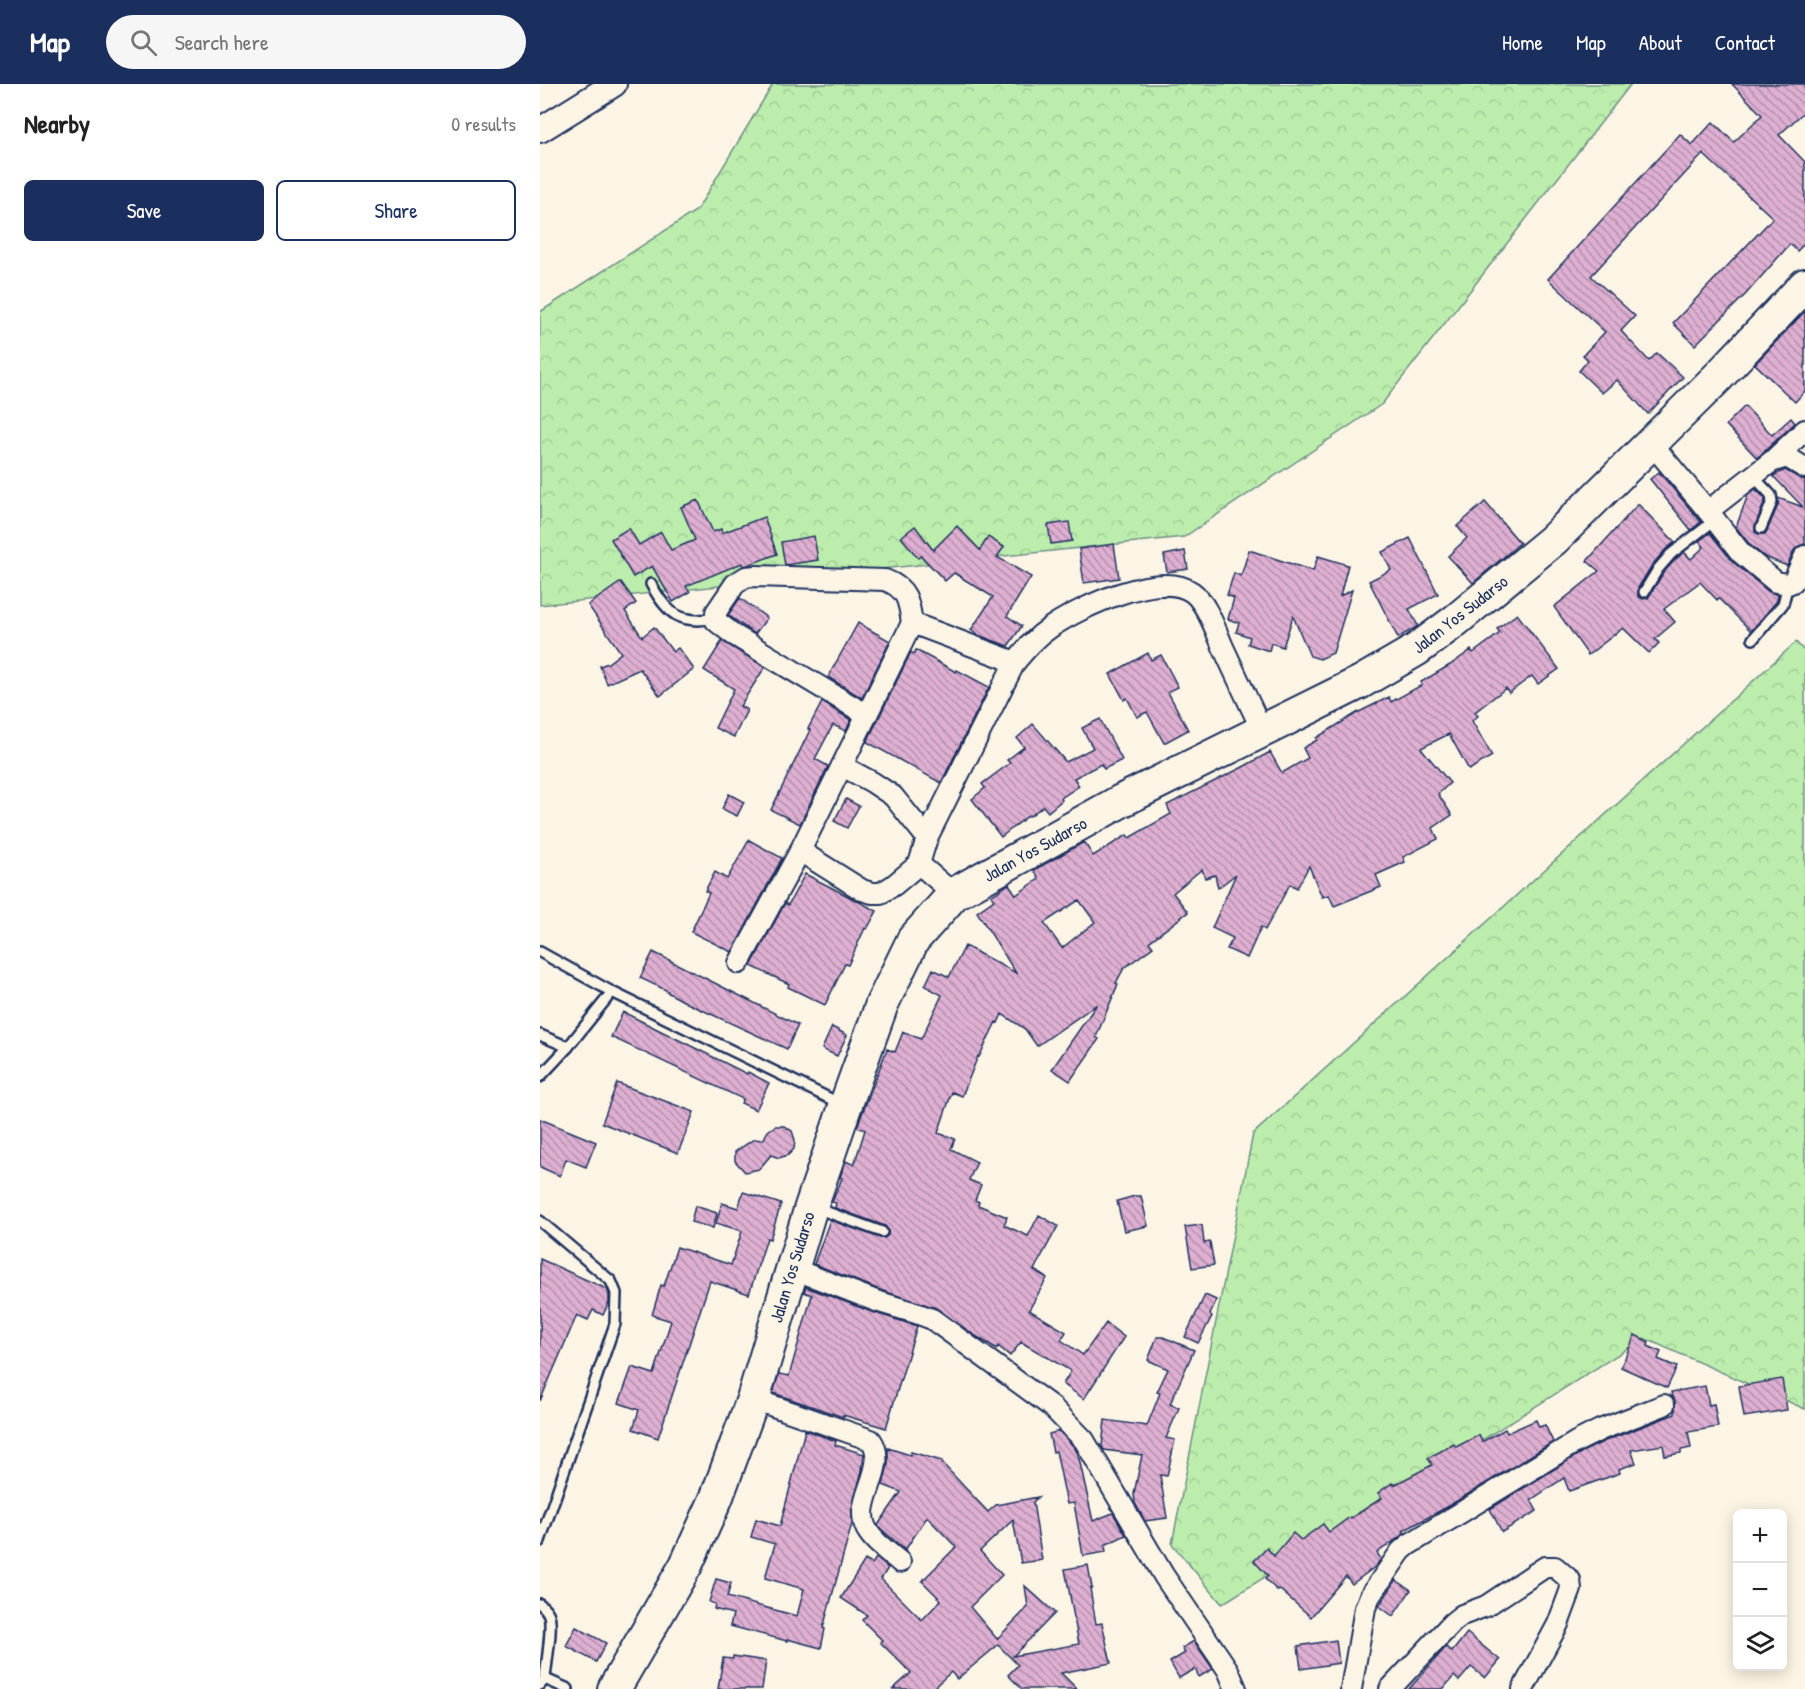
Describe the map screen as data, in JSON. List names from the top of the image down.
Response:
{
  "streets": {
    "highway": ["Jalan Yos Sudarso"]
  },
  "page": {
    "header": "Map",
    "search": "Search here",
    "nav": [
      "Home",
      "Map",
      "About",
      "Contact"
    ],
    "heading": ["Nearby", "0 results"],
    "buttons": ["Save", "Share"],
    "map_buttons": ["+", "−"]
  }
}
